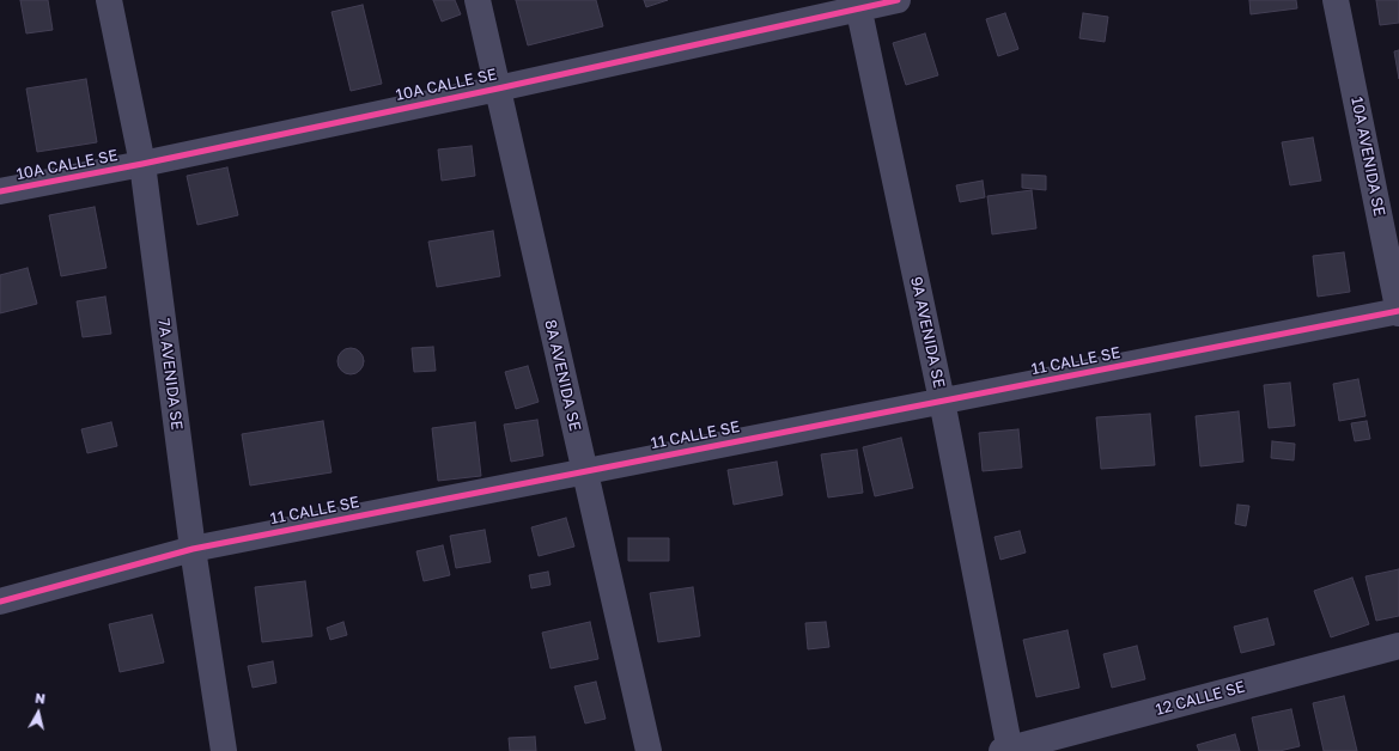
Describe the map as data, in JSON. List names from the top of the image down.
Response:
{
  "streets": {
    "street": [
      "10A CALLE SE",
      "10A AVENIDA SE",
      "9A AVENIDA SE",
      "11 CALLE SE",
      "7A AVENIDA SE",
      "8A AVENIDA SE",
      "12 CALLE SE"
    ]
  },
  "crossings": [
    ["10A CALLE SE", "9A AVENIDA SE"],
    ["10A CALLE SE", "7A AVENIDA SE"],
    ["10A CALLE SE", "8A AVENIDA SE"],
    ["10A AVENIDA SE", "11 CALLE SE"],
    ["9A AVENIDA SE", "11 CALLE SE"],
    ["9A AVENIDA SE", "12 CALLE SE"],
    ["11 CALLE SE", "7A AVENIDA SE"],
    ["11 CALLE SE", "8A AVENIDA SE"]
  ],
  "north": "top"
}
